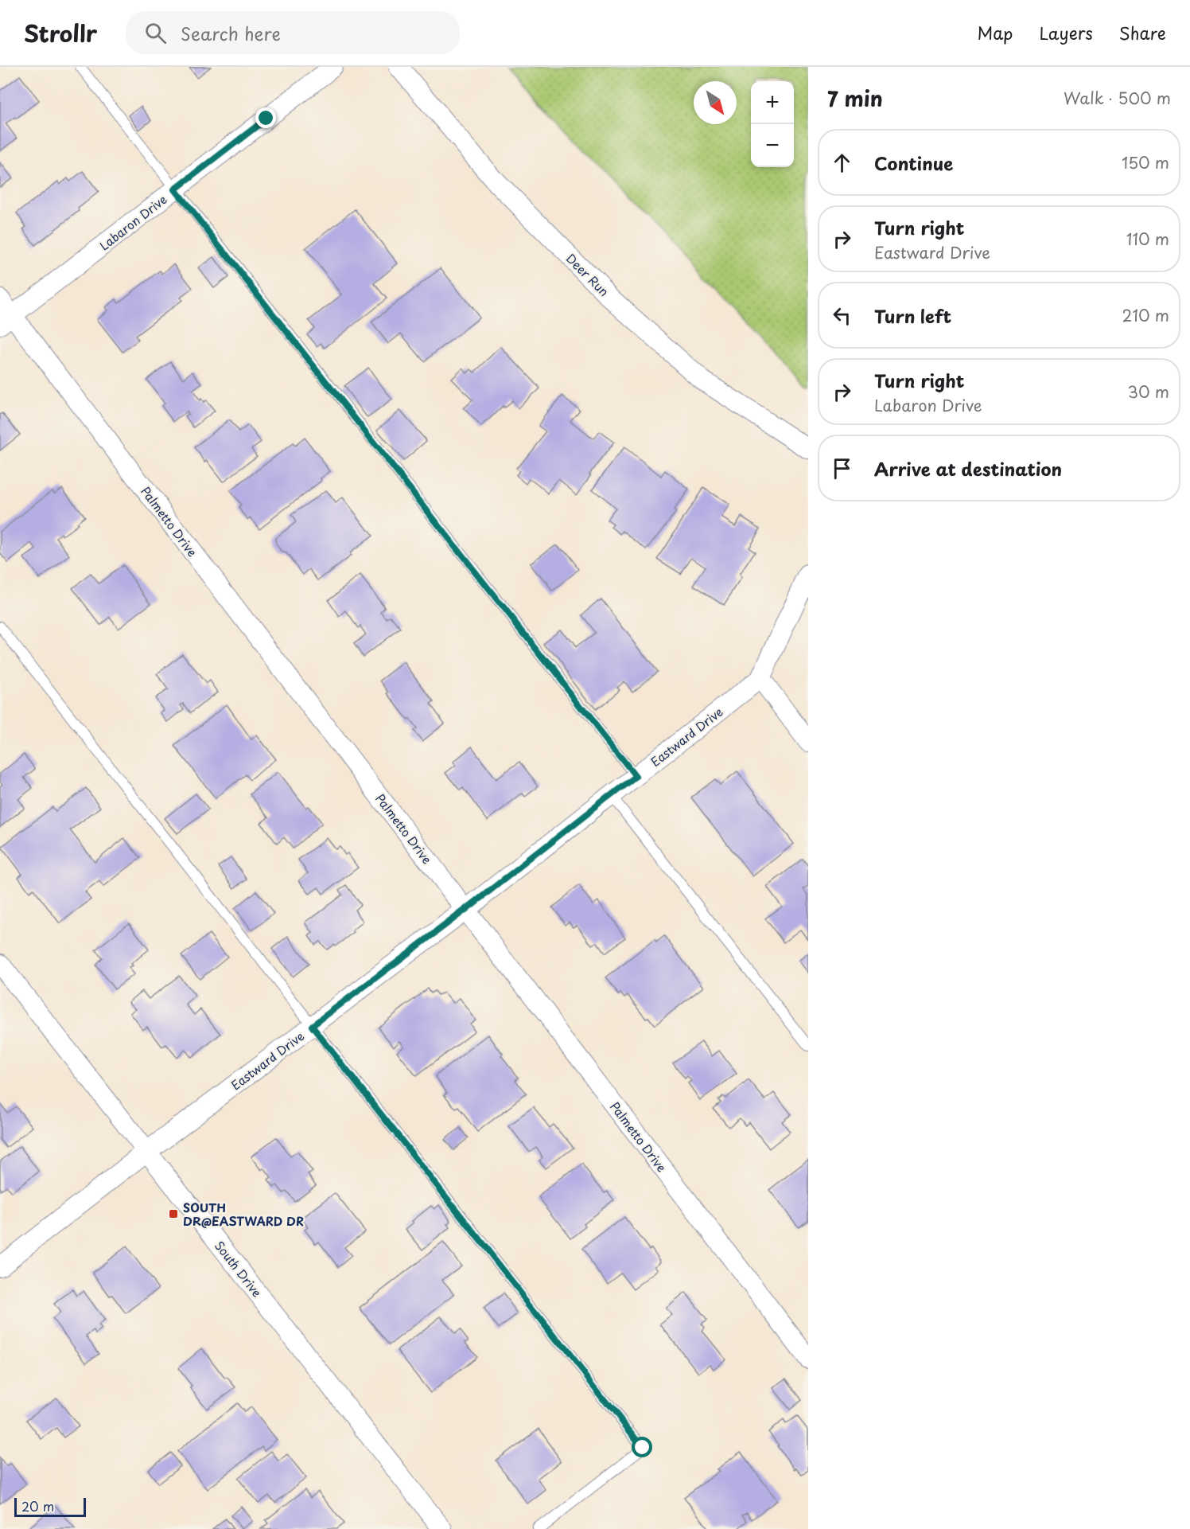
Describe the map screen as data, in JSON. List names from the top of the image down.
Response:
{
  "streets": {
    "street": [
      "Labaron Drive",
      "Deer Run",
      "Palmetto Drive",
      "Eastward Drive",
      "South Drive"
    ]
  },
  "crossings": [
    ["Labaron Drive", "Palmetto Drive"],
    ["Palmetto Drive", "Eastward Drive"],
    ["Eastward Drive", "South Drive"]
  ],
  "places": {
    "transit": ["SOUTH DR@EASTWARD DR"]
  },
  "scale_bar": "20 m",
  "north": "bottom right",
  "page": {
    "header": "Strollr",
    "search": "Search here",
    "nav": ["Map", "Layers", "Share"],
    "heading": ["7 min", "Walk · 500 m"],
    "map_buttons": ["+", "−"],
    "list": [
      ["Continue", "150 m"],
      ["Turn right", "Eastward Drive", "110 m"],
      ["Turn left", "210 m"],
      ["Turn right", "Labaron Drive", "30 m"],
      "Arrive at destination"
    ],
    "scale": "20 m"
  }
}
